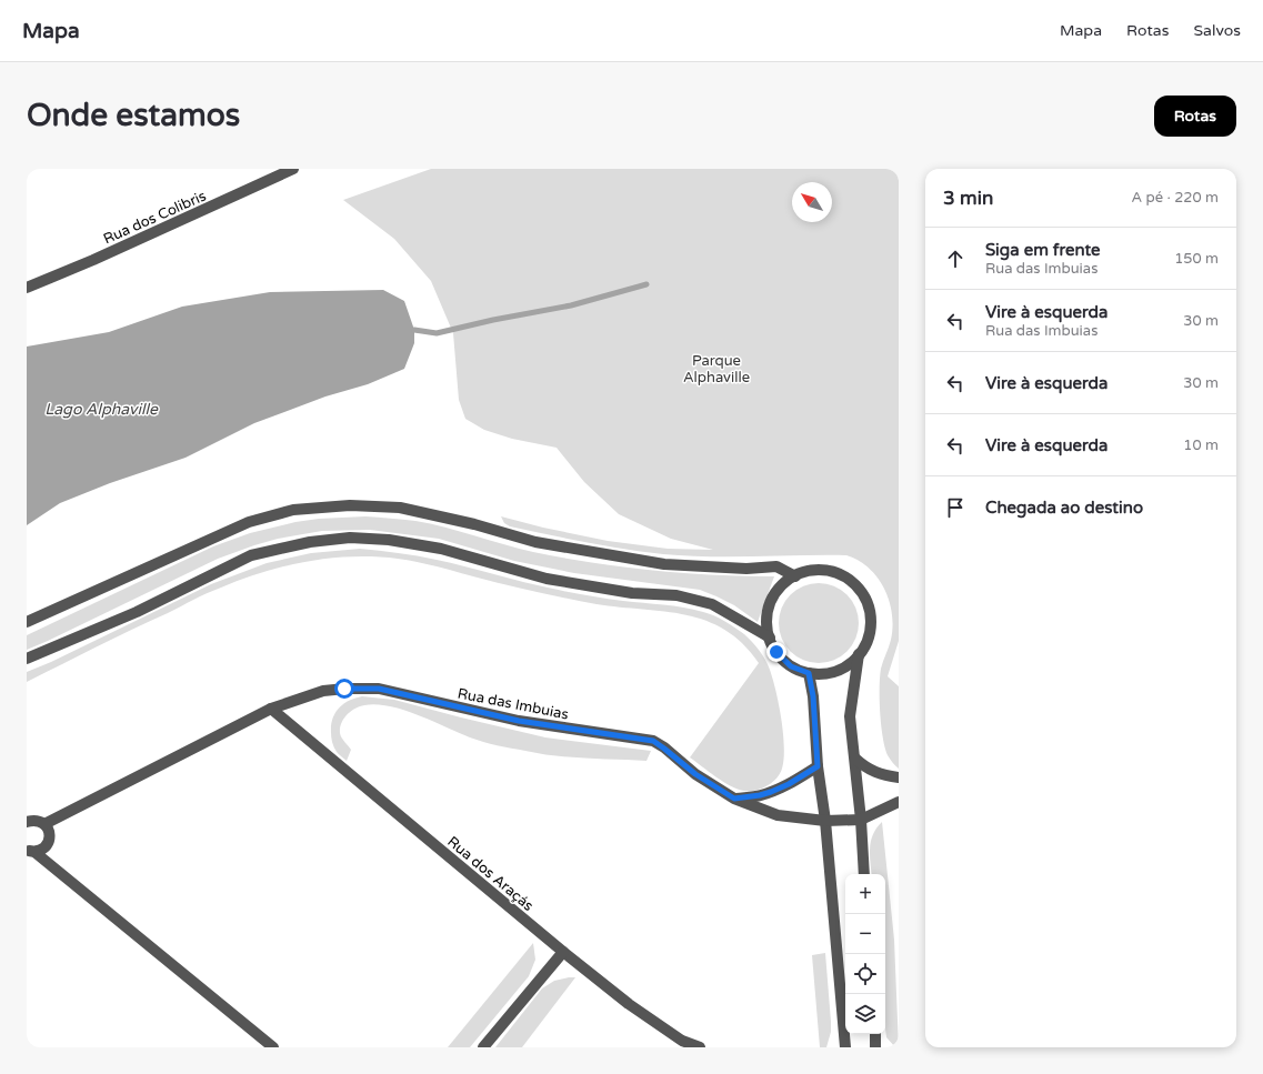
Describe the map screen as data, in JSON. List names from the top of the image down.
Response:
{
  "streets": {
    "street": ["Rua dos Colibris", "Rua das Imbuias", "Rua dos Araçás"]
  },
  "crossings": [
    ["Rua das Imbuias", "Rua dos Araçás"]
  ],
  "water": ["Lago Alphaville"],
  "parks": ["Parque Alphaville"],
  "north": "top left",
  "page": {
    "header": "Mapa",
    "nav": ["Mapa", "Rotas", "Salvos"],
    "buttons": "Rotas",
    "title": "Onde estamos",
    "heading": ["3 min", "A pé · 220 m"],
    "list": [
      ["Siga em frente", "Rua das Imbuias", "150 m"],
      ["Vire à esquerda", "Rua das Imbuias", "30 m"],
      ["Vire à esquerda", "30 m"],
      ["Vire à esquerda", "10 m"],
      "Chegada ao destino"
    ],
    "map_buttons": ["+", "−"]
  }
}
